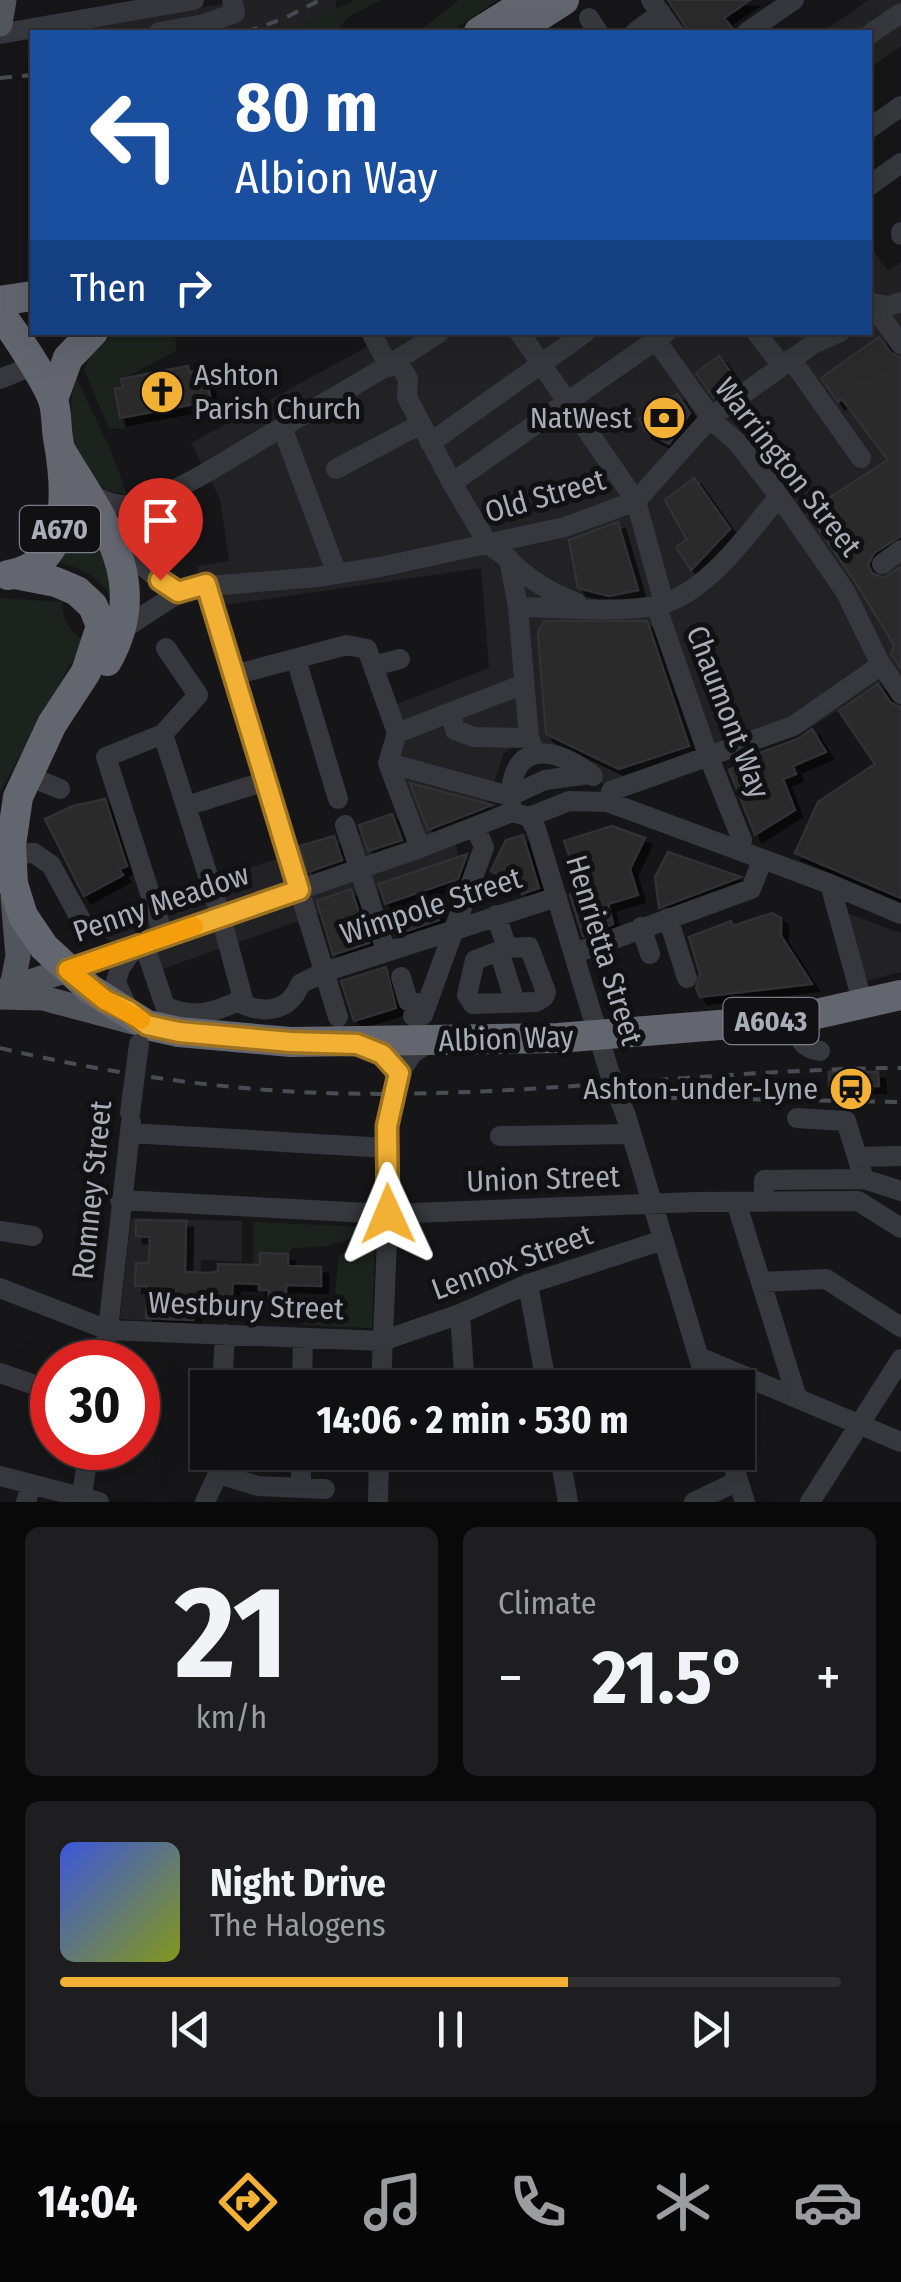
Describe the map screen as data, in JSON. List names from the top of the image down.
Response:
{
  "streets": {
    "highway": ["A670", "A6043", "Albion Way"],
    "main road": ["Penny Meadow"],
    "street": [
      "Warrington Street",
      "Old Street",
      "Chaumont Way",
      "Wimpole Street",
      "Henrietta Street",
      "Union Street",
      "Romney Street",
      "Lennox Street",
      "Westbury Street"
    ]
  },
  "crossings": [
    ["Warrington Street", "Old Street"],
    ["Old Street", "A670"],
    ["Old Street", "Chaumont Way"],
    ["A670", "Penny Meadow"],
    ["A670", "Albion Way"],
    ["Penny Meadow", "Henrietta Street"],
    ["Penny Meadow", "Albion Way"],
    ["Wimpole Street", "Henrietta Street"],
    ["Henrietta Street", "Albion Way"],
    ["Henrietta Street", "Union Street"],
    ["Henrietta Street", "Lennox Street"],
    ["Albion Way", "Romney Street"],
    ["Union Street", "Romney Street"],
    ["Romney Street", "Westbury Street"],
    ["Lennox Street", "Westbury Street"]
  ],
  "places": {
    "church": ["Ashton Parish Church"],
    "bank": ["NatWest"],
    "station": ["Ashton-under-Lyne"]
  },
  "page": {
    "turn": ["80 m", "Albion Way"],
    "then": "Then",
    "limit": "30",
    "trip": "14:06 · 2 min · 530 m",
    "tile": [
      ["21", "km/h"],
      "Climate"
    ],
    "heat": ["−", "21.5°", "+"],
    "song": ["Night Drive", "The Halogens"],
    "tabs": "14:04"
  }
}
